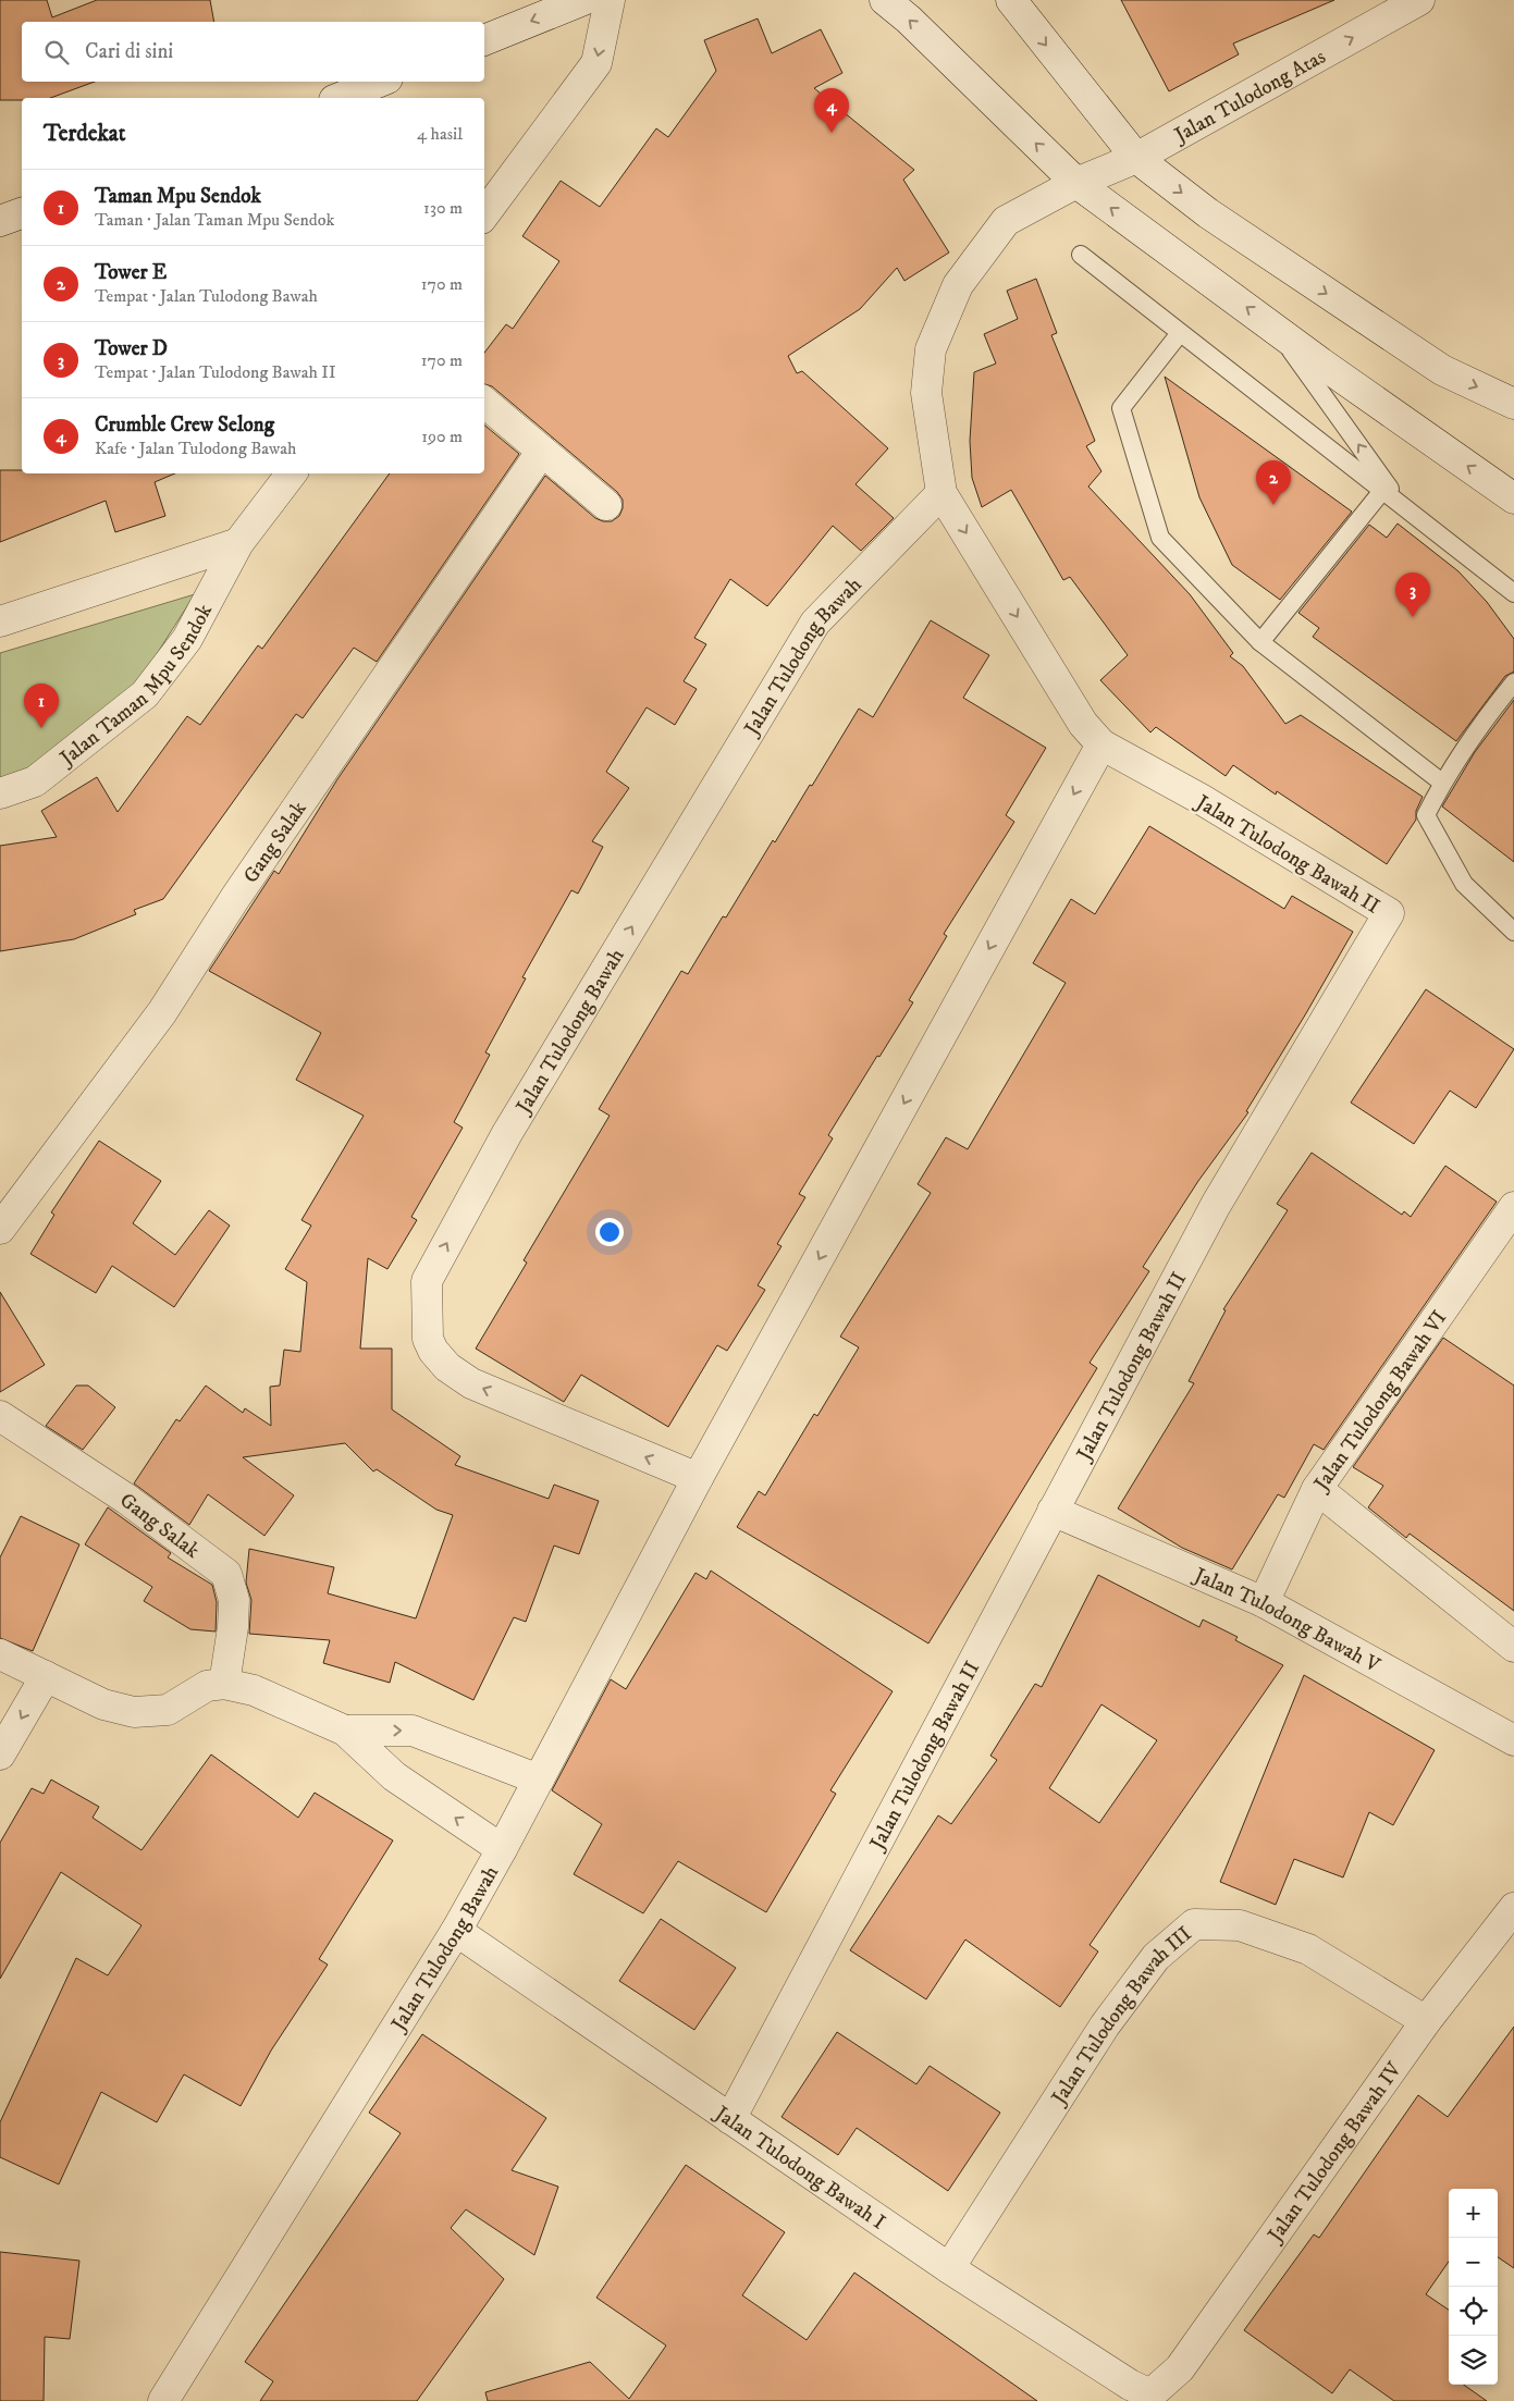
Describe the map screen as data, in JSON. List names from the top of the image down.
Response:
{
  "streets": {
    "street": [
      "Jalan Tulodong Atas",
      "Jalan Tulodong Bawah",
      "Jalan Taman Mpu Sendok",
      "Gang Salak",
      "Jalan Tulodong Bawah II",
      "Jalan Tulodong Bawah VI",
      "Jalan Tulodong Bawah V",
      "Jalan Tulodong Bawah III",
      "Jalan Tulodong Bawah IV",
      "Jalan Tulodong Bawah I"
    ]
  },
  "crossings": [
    ["Jalan Tulodong Bawah", "Jalan Tulodong Bawah II"],
    ["Jalan Tulodong Bawah", "Jalan Tulodong Bawah I"],
    ["Jalan Tulodong Bawah II", "Jalan Tulodong Bawah V"],
    ["Jalan Tulodong Bawah II", "Jalan Tulodong Bawah I"],
    ["Jalan Tulodong Bawah VI", "Jalan Tulodong Bawah V"],
    ["Jalan Tulodong Bawah III", "Jalan Tulodong Bawah IV"],
    ["Jalan Tulodong Bawah III", "Jalan Tulodong Bawah I"],
    ["Jalan Tulodong Bawah IV", "Jalan Tulodong Bawah I"]
  ],
  "one_way": ["Jalan Tulodong Atas"],
  "page": {
    "search": "Cari di sini",
    "pins": [
      "4",
      "2",
      "3",
      "1"
    ],
    "heading": ["Terdekat", "4 hasil"],
    "list": [
      {
        "mark": "1",
        "name": "Taman Mpu Sendok",
        "note": "Taman · Jalan Taman Mpu Sendok",
        "value": "130 m"
      },
      {
        "mark": "2",
        "name": "Tower E",
        "note": "Tempat · Jalan Tulodong Bawah",
        "value": "170 m"
      },
      {
        "mark": "3",
        "name": "Tower D",
        "note": "Tempat · Jalan Tulodong Bawah II",
        "value": "170 m"
      },
      {
        "mark": "4",
        "name": "Crumble Crew Selong",
        "note": "Kafe · Jalan Tulodong Bawah",
        "value": "190 m"
      }
    ],
    "map_buttons": ["+", "−"]
  }
}
